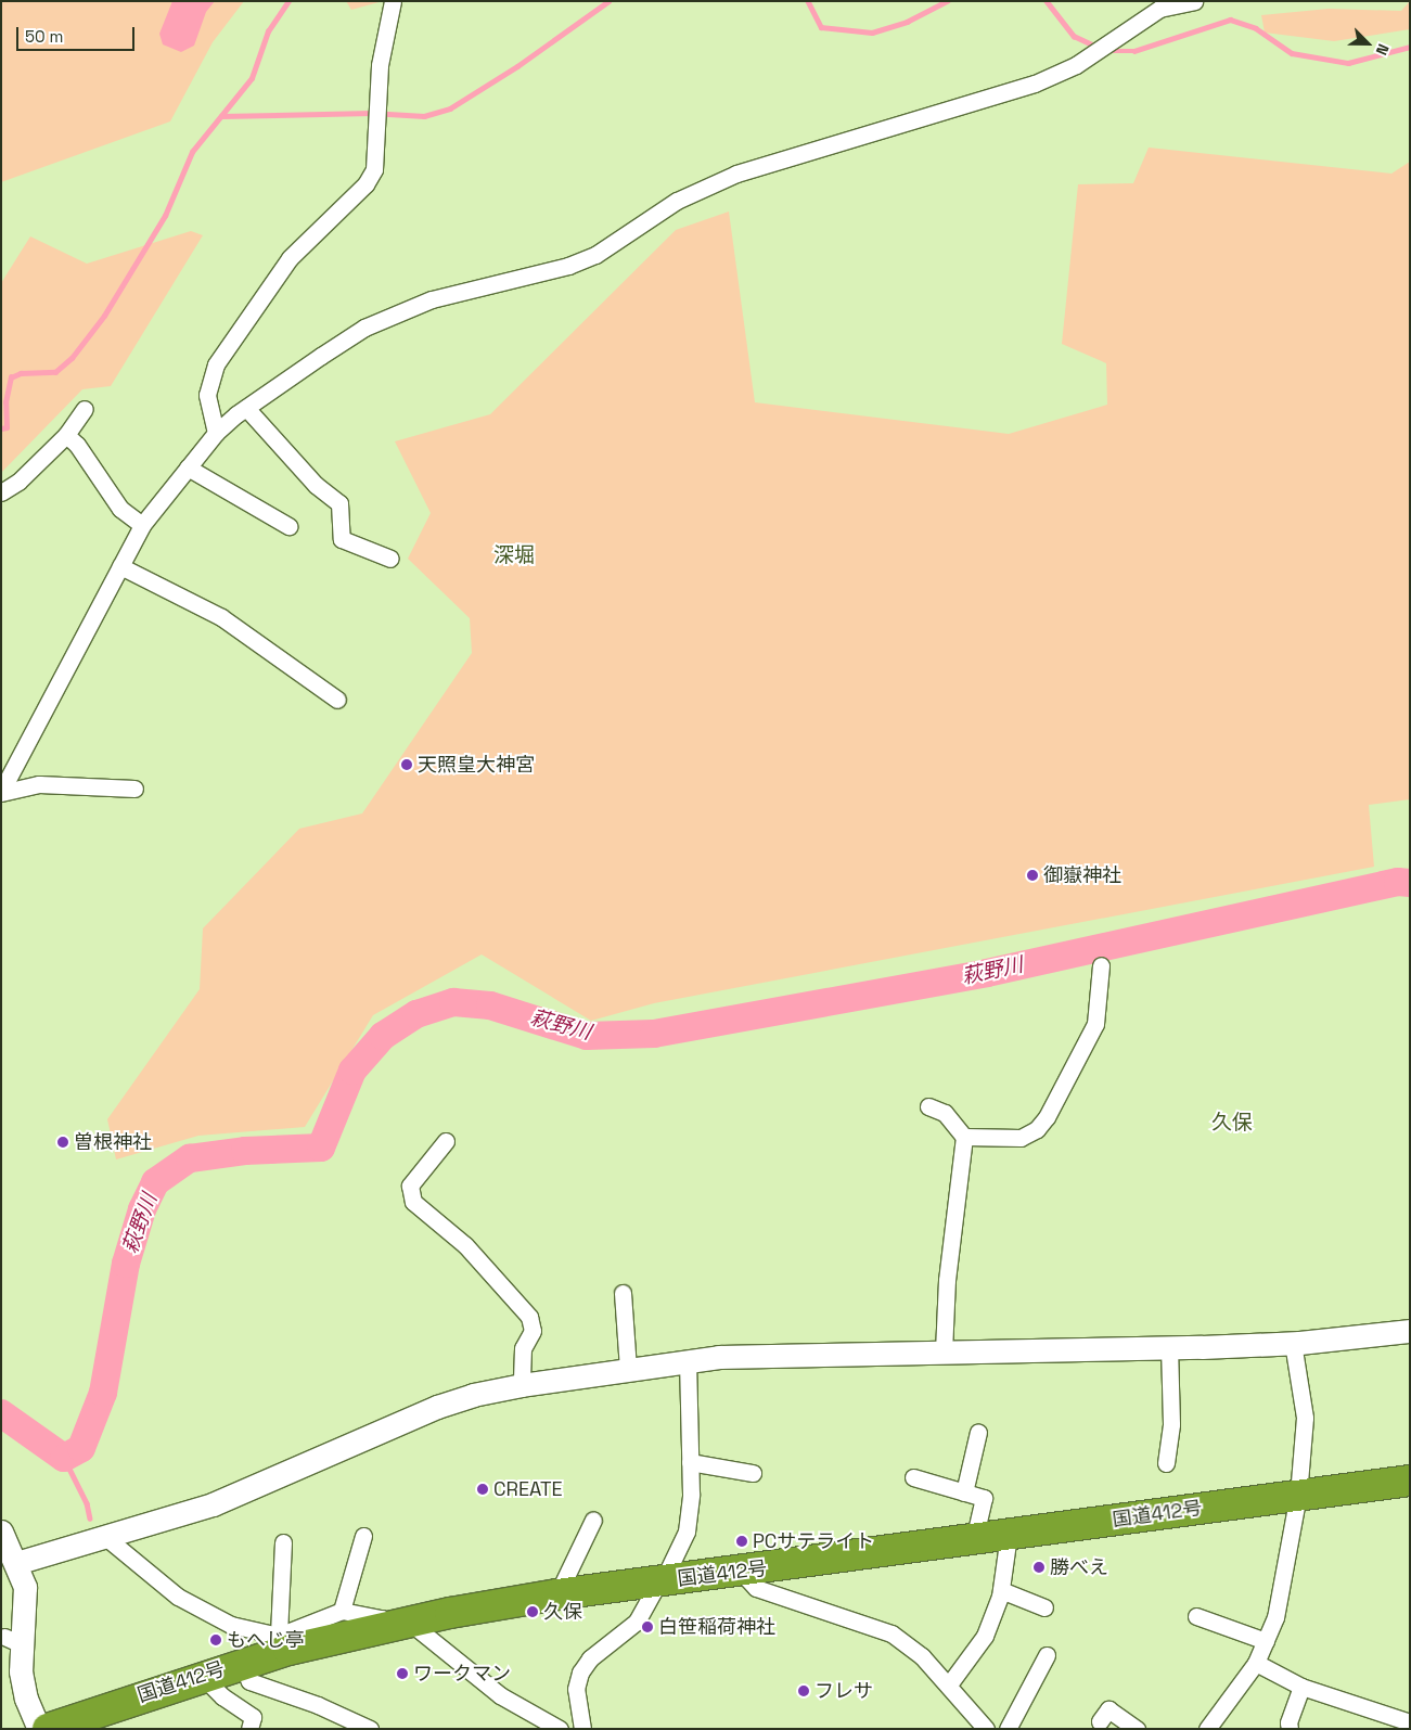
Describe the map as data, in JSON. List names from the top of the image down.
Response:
{
  "streets": {
    "highway": ["国道412号"]
  },
  "districts": ["深堀", "久保"],
  "water": ["萩野川"],
  "places": [
    "天照皇大神宮",
    "御嶽神社",
    "曽根神社",
    "CREATE",
    "PCサテライト",
    "勝べえ",
    "久保",
    "白笹稲荷神社",
    "もへじ亭",
    "ワークマン",
    "フレサ"
  ],
  "scale_bar": "50 m",
  "north": "bottom right"
}
